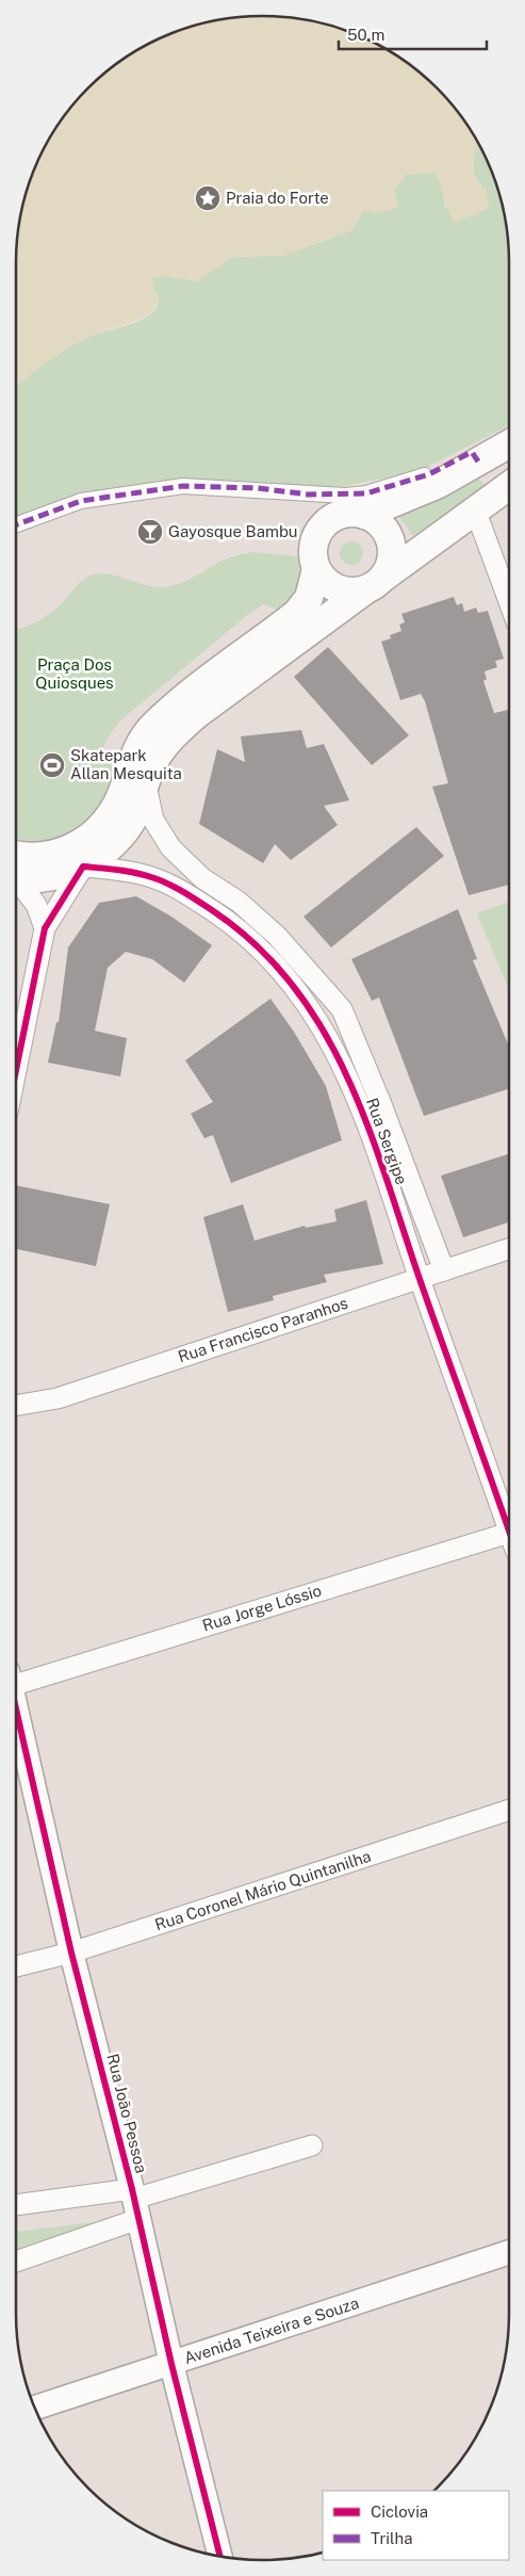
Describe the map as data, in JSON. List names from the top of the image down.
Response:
{
  "streets": {
    "street": [
      "Rua Sergipe",
      "Rua Francisco Paranhos",
      "Rua Jorge Lóssio",
      "Rua Coronel Mário Quintanilha",
      "Rua João Pessoa",
      "Avenida Teixeira e Souza"
    ]
  },
  "crossings": [
    ["Rua Sergipe", "Rua Francisco Paranhos"],
    ["Rua Coronel Mário Quintanilha", "Rua João Pessoa"],
    ["Rua João Pessoa", "Avenida Teixeira e Souza"]
  ],
  "parks": ["Praça Dos Quiosques"],
  "places": {
    "place": ["Praia do Forte"],
    "bar": ["Gayosque Bambu"],
    "sports": ["Skatepark Allan Mesquita"]
  },
  "legend": ["Ciclovia", "Trilha"],
  "scale_bar": "50 m"
}
